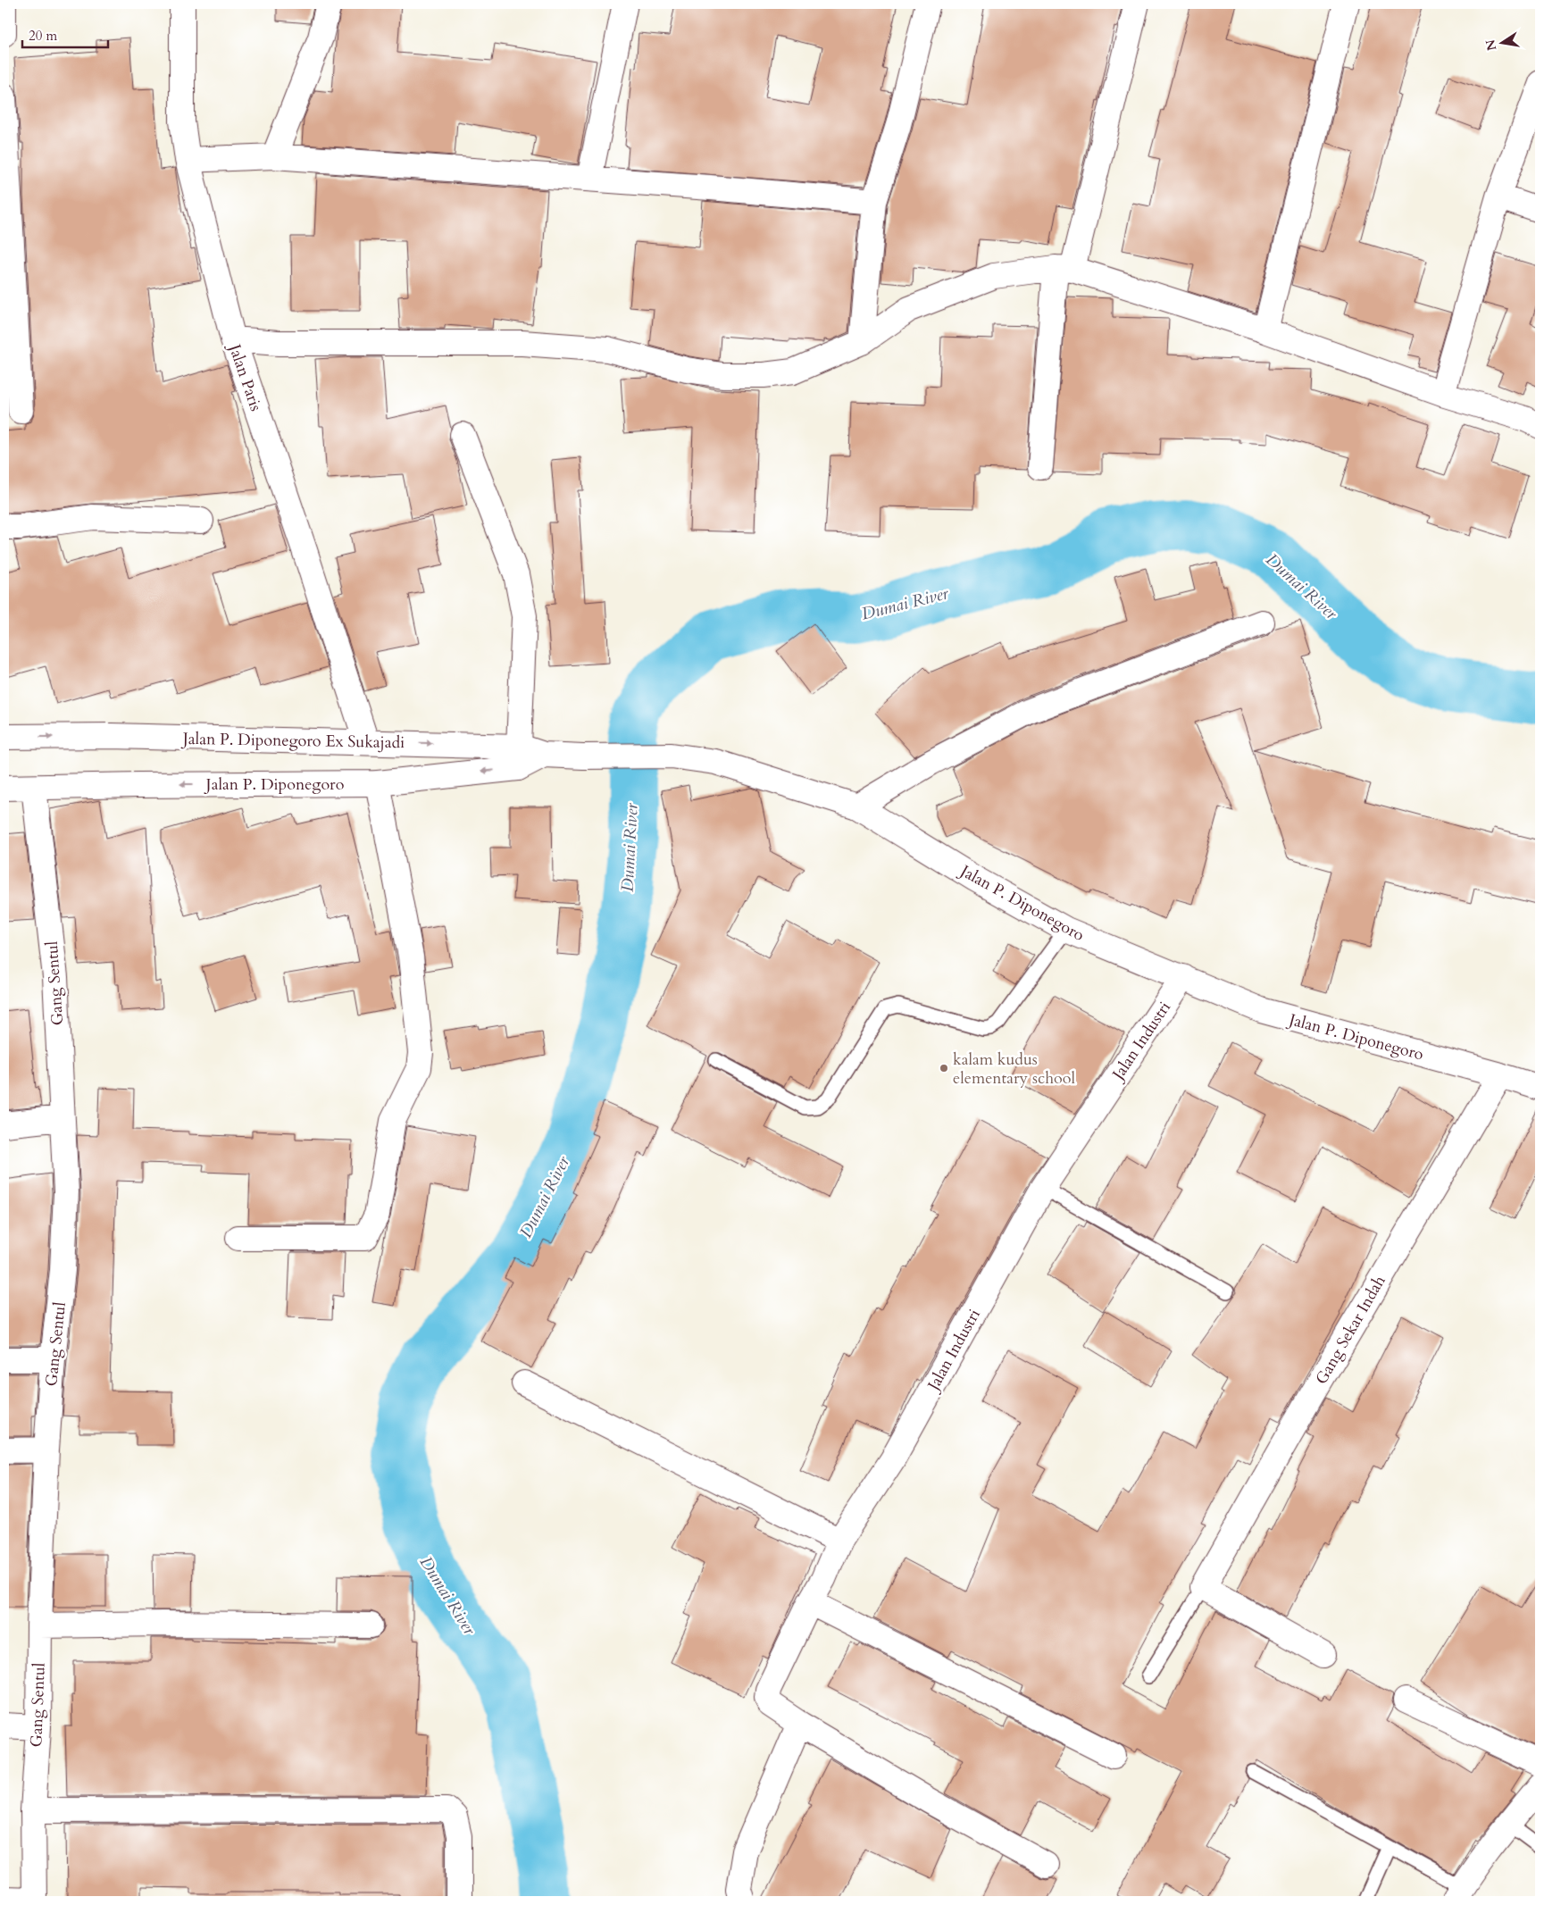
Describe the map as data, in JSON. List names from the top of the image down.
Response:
{
  "streets": {
    "street": [
      "Jalan Paris",
      "Jalan P. Diponegoro Ex Sukajadi",
      "Jalan P. Diponegoro",
      "Gang Sentul",
      "Jalan Industri",
      "Gang Sekar Indah"
    ]
  },
  "crossings": [
    ["Jalan Paris", "Jalan P. Diponegoro Ex Sukajadi"],
    ["Jalan P. Diponegoro Ex Sukajadi", "Jalan P. Diponegoro"],
    ["Jalan P. Diponegoro", "Gang Sentul"],
    ["Jalan P. Diponegoro", "Jalan Industri"],
    ["Jalan P. Diponegoro", "Gang Sekar Indah"]
  ],
  "water": ["Dumai River"],
  "places": ["kalam kudus elementary school"],
  "scale_bar": "20 m",
  "north": "left"
}
